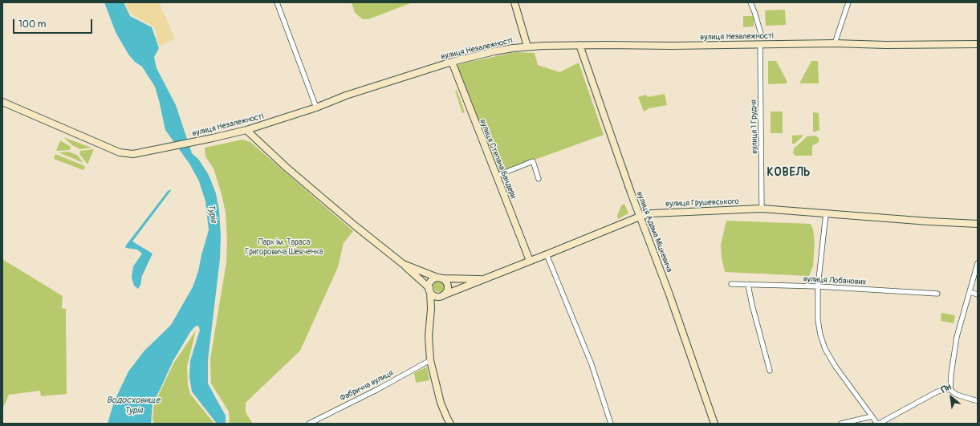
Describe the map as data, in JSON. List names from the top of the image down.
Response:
{
  "streets": {
    "street": [
      "вулиця Незалежності",
      "вулиця 1 Грудня",
      "вулиця Степана Бандери",
      "вулиця Грушевського",
      "вулиця Адама Міцкевича",
      "вулиця Лобанових",
      "Фабрична вулиця"
    ]
  },
  "crossings": [
    ["вулиця Незалежності", "вулиця 1 Грудня"],
    ["вулиця Незалежності", "вулиця Степана Бандери"],
    ["вулиця Незалежності", "вулиця Адама Міцкевича"],
    ["вулиця 1 Грудня", "вулиця Грушевського"],
    ["вулиця Степана Бандери", "вулиця Грушевського"],
    ["вулиця Грушевського", "вулиця Адама Міцкевича"]
  ],
  "districts": ["КОВЕЛЬ"],
  "water": ["Турія", "Водосховище Турія"],
  "parks": ["Парк ім. Тараса Григоровича Шевченка"],
  "scale_bar": "100 m",
  "north": "top left"
}
